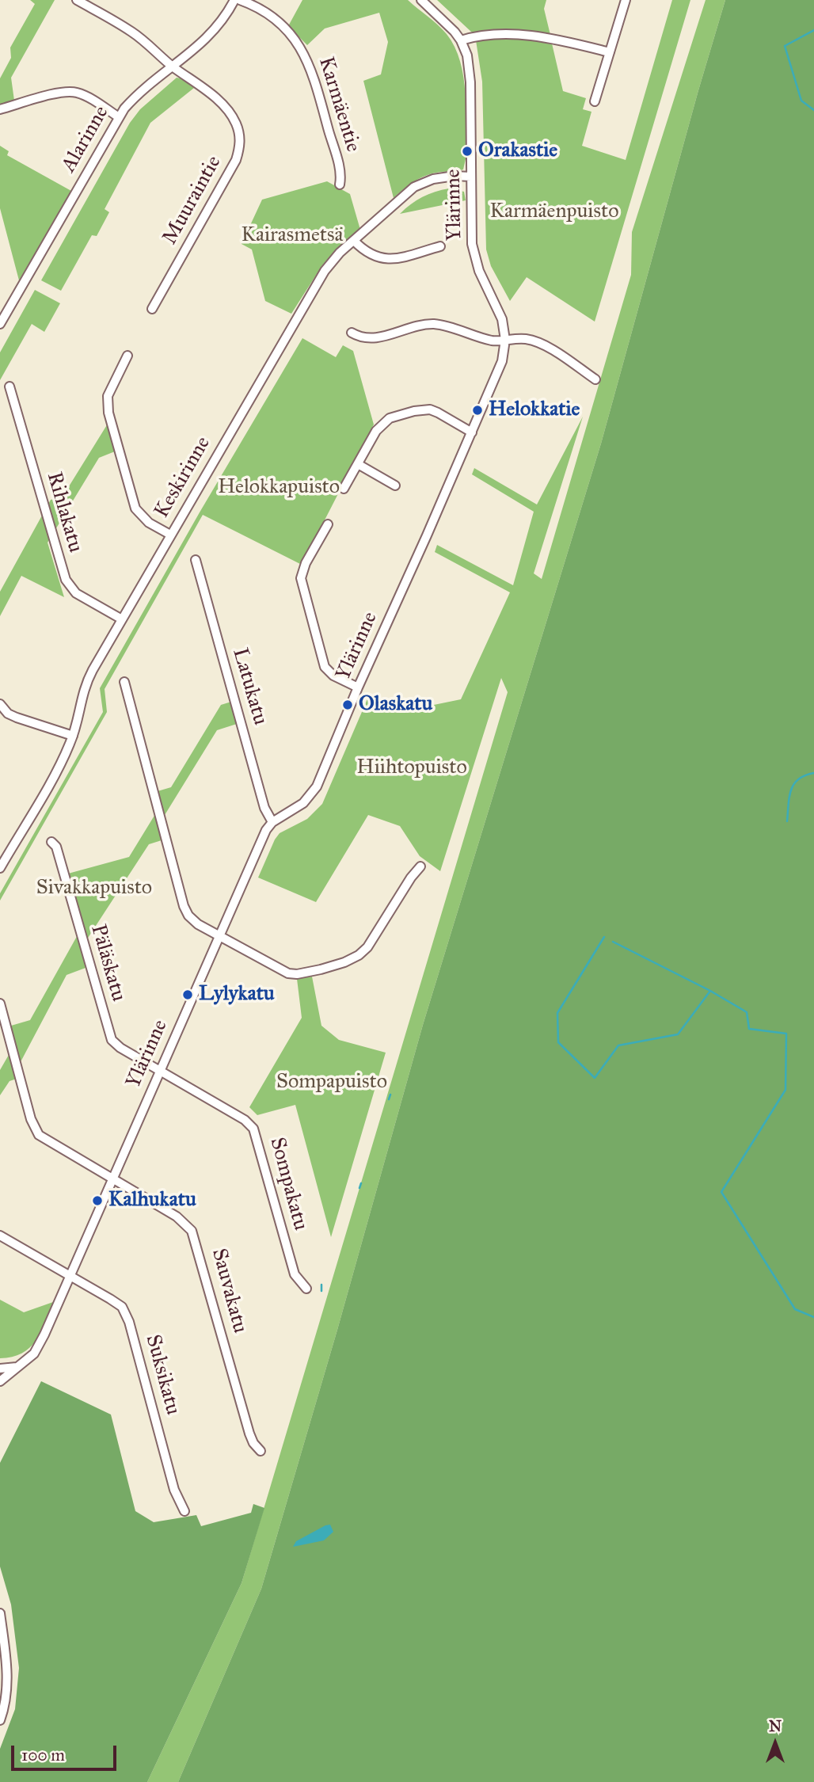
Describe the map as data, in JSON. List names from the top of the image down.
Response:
{
  "streets": {
    "street": [
      "Karmäentie",
      "Alarinne",
      "Muuraintie",
      "Ylärinne",
      "Keskirinne",
      "Rihlakatu",
      "Latukatu",
      "Päläskatu",
      "Sompakatu",
      "Sauvakatu",
      "Suksikatu"
    ]
  },
  "crossings": [
    ["Alarinne", "Muuraintie"],
    ["Ylärinne", "Keskirinne"],
    ["Ylärinne", "Latukatu"],
    ["Ylärinne", "Päläskatu"],
    ["Ylärinne", "Sompakatu"],
    ["Ylärinne", "Sauvakatu"],
    ["Ylärinne", "Suksikatu"],
    ["Keskirinne", "Rihlakatu"],
    ["Päläskatu", "Sompakatu"]
  ],
  "parks": [
    "Karmäenpuisto",
    "Kairasmetsä",
    "Helokkapuisto",
    "Hiihtopuisto",
    "Sivakkapuisto",
    "Sompapuisto"
  ],
  "places": [
    "Orakastie",
    "Helokkatie",
    "Olaskatu",
    "Lylykatu",
    "Kalhukatu"
  ],
  "scale_bar": "100 m",
  "north": "top"
}
